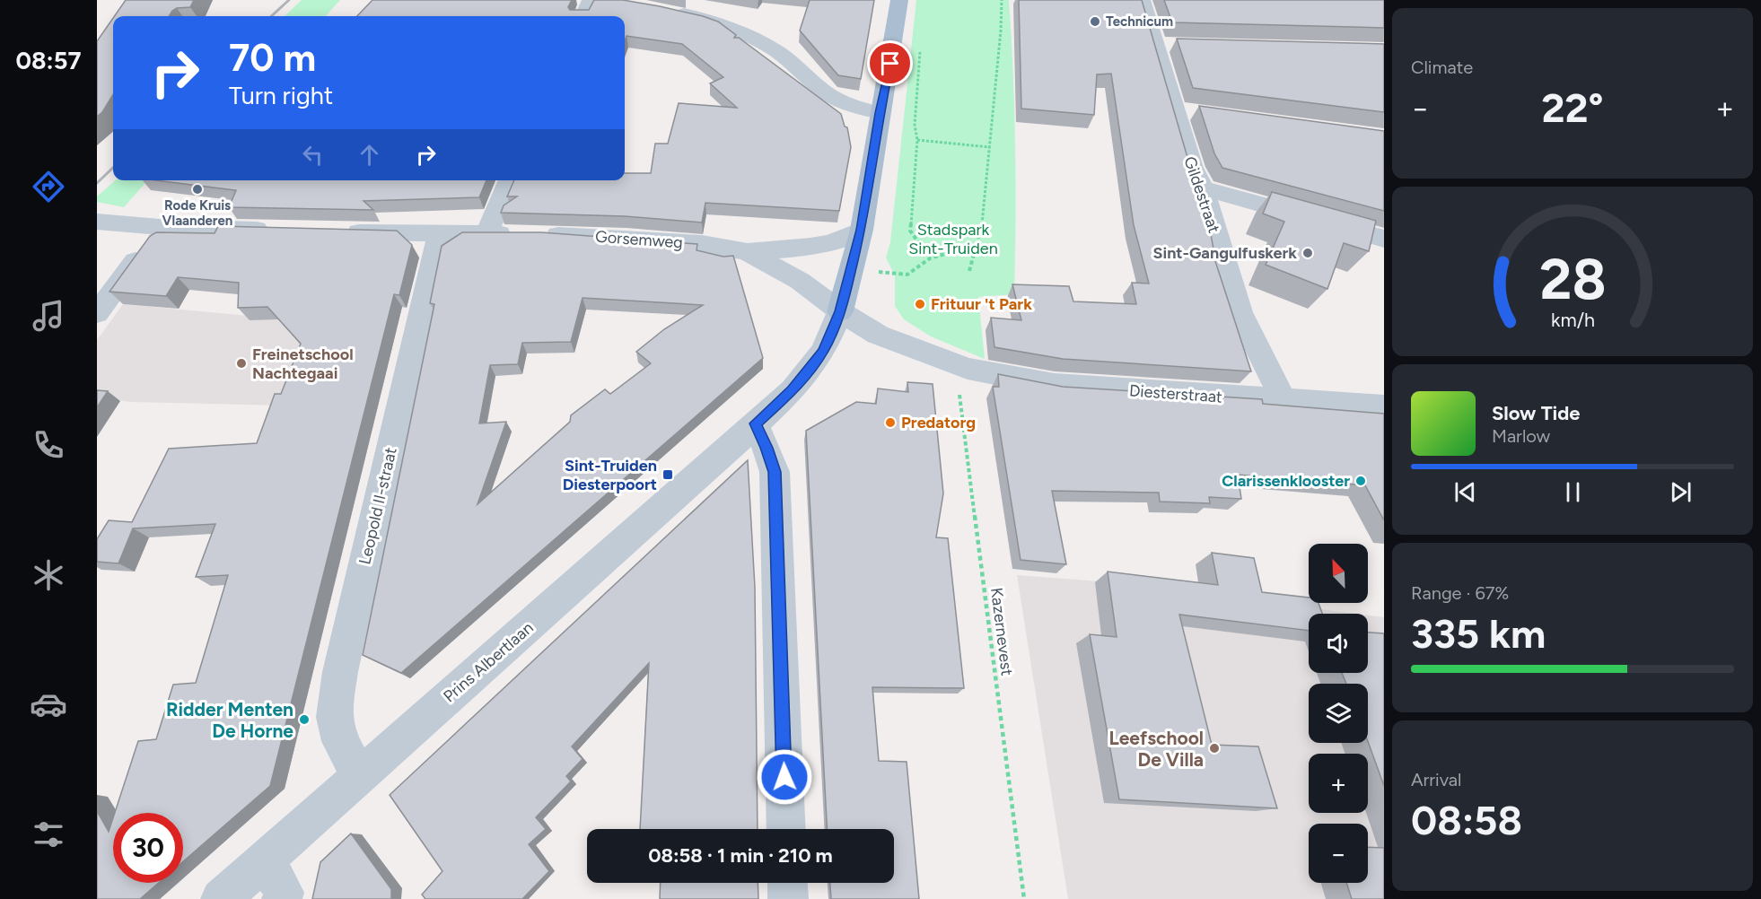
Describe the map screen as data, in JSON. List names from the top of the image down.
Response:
{
  "streets": {
    "street": [
      "Gildestraat",
      "Gorsemweg",
      "Diesterstraat",
      "Leopold II-straat",
      "Prins Albertlaan"
    ],
    "path": ["Kazernevest"]
  },
  "crossings": [
    ["Gildestraat", "Diesterstraat"],
    ["Gorsemweg", "Diesterstraat"],
    ["Gorsemweg", "Leopold II-straat"],
    ["Gorsemweg", "Prins Albertlaan"],
    ["Diesterstraat", "Kazernevest"],
    ["Diesterstraat", "Prins Albertlaan"],
    ["Leopold II-straat", "Prins Albertlaan"]
  ],
  "parks": ["Stadspark Sint-Truiden"],
  "places": {
    "other": [
      "Technicum",
      "Rode Kruis Vlaanderen",
      "Sint-Gangulfuskerk",
      "Frituur 't Park",
      "Freinetschool Nachtegaai",
      "Predatorg",
      "Clarissenklooster",
      "Ridder Menten De Horne",
      "Leefschool De Villa"
    ],
    "transit": ["Sint-Truiden Diesterpoort"]
  },
  "north": "top left",
  "page": {
    "tabs": "08:57",
    "tile": [
      "Climate",
      ["Range · 67%", "335 km"],
      ["Arrival", "08:58"]
    ],
    "turn": ["70 m", "Turn right"],
    "heat": ["−", "22°", "+"],
    "song": ["Slow Tide", "Marlow"],
    "map_buttons": ["+", "−"],
    "limit": "30",
    "trip": "08:58 · 1 min · 210 m",
    "gauge": ["28", "km/h"]
  }
}
